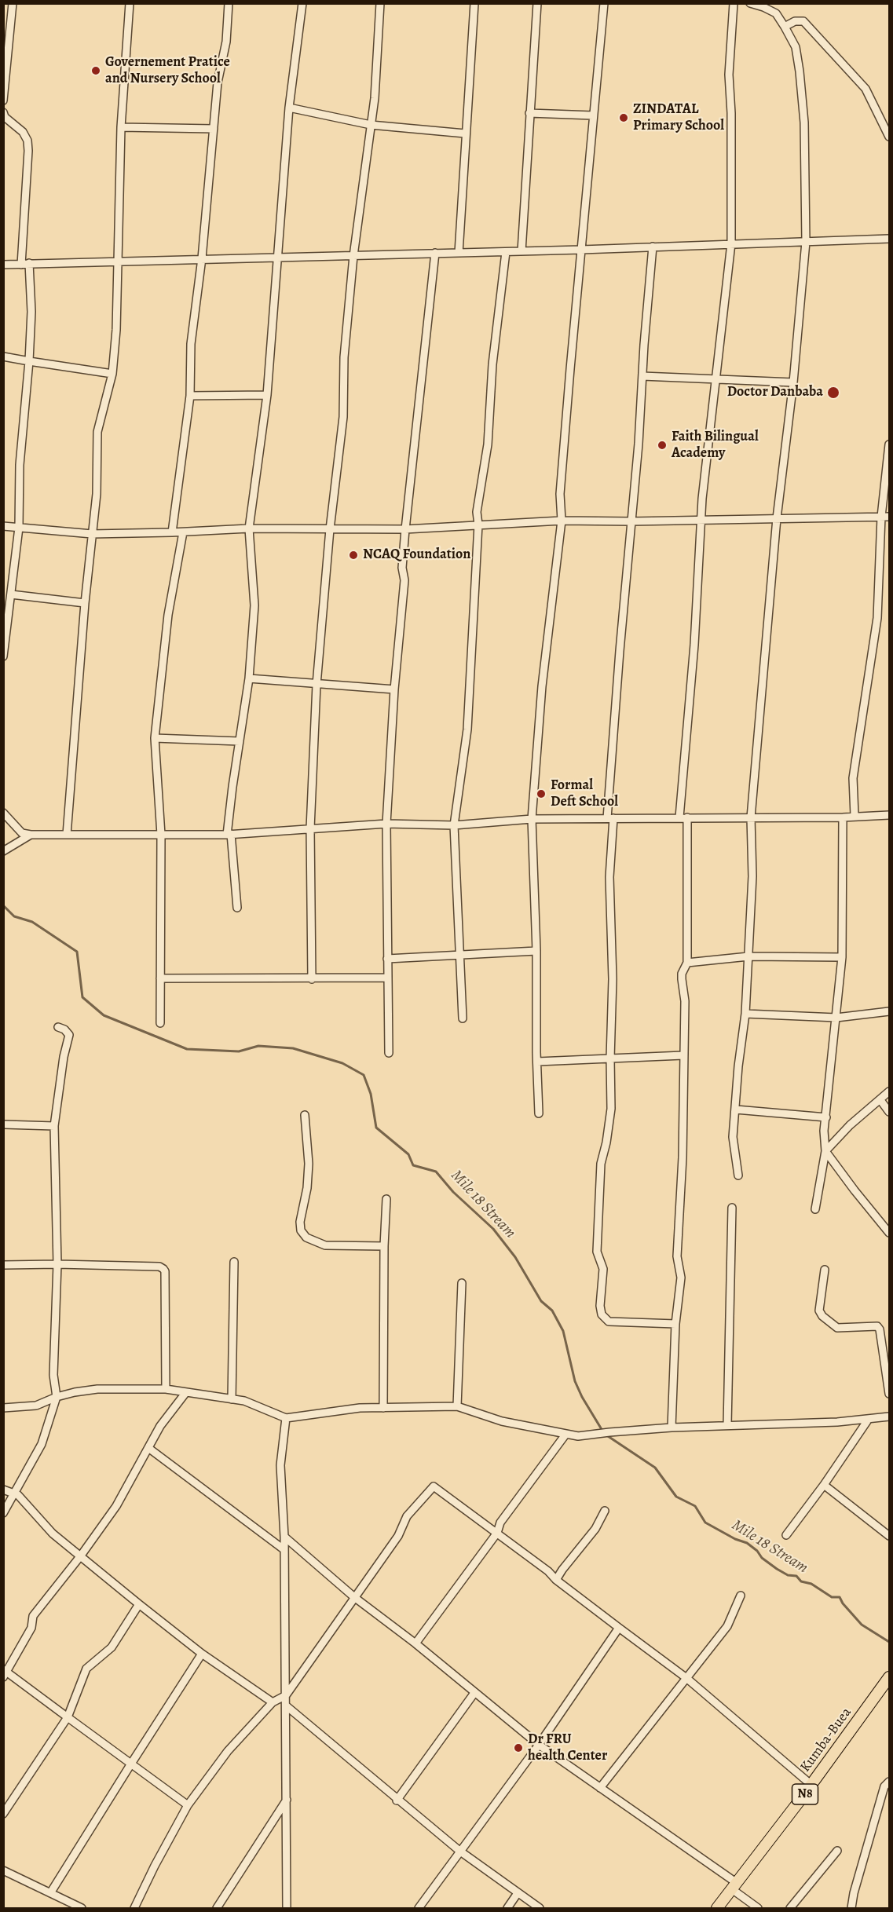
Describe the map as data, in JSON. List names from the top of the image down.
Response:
{
  "streets": {
    "highway": ["Kumba-Buea", "N8"]
  },
  "water": ["Mile 18 Stream"],
  "places": [
    "Governement Pratice and Nursery School",
    "ZINDATAL Primary School",
    "Doctor Danbaba",
    "Faith Bilingual Academy",
    "NCAQ Foundation",
    "Formal Deft School",
    "Dr FRU health Center"
  ]
}
